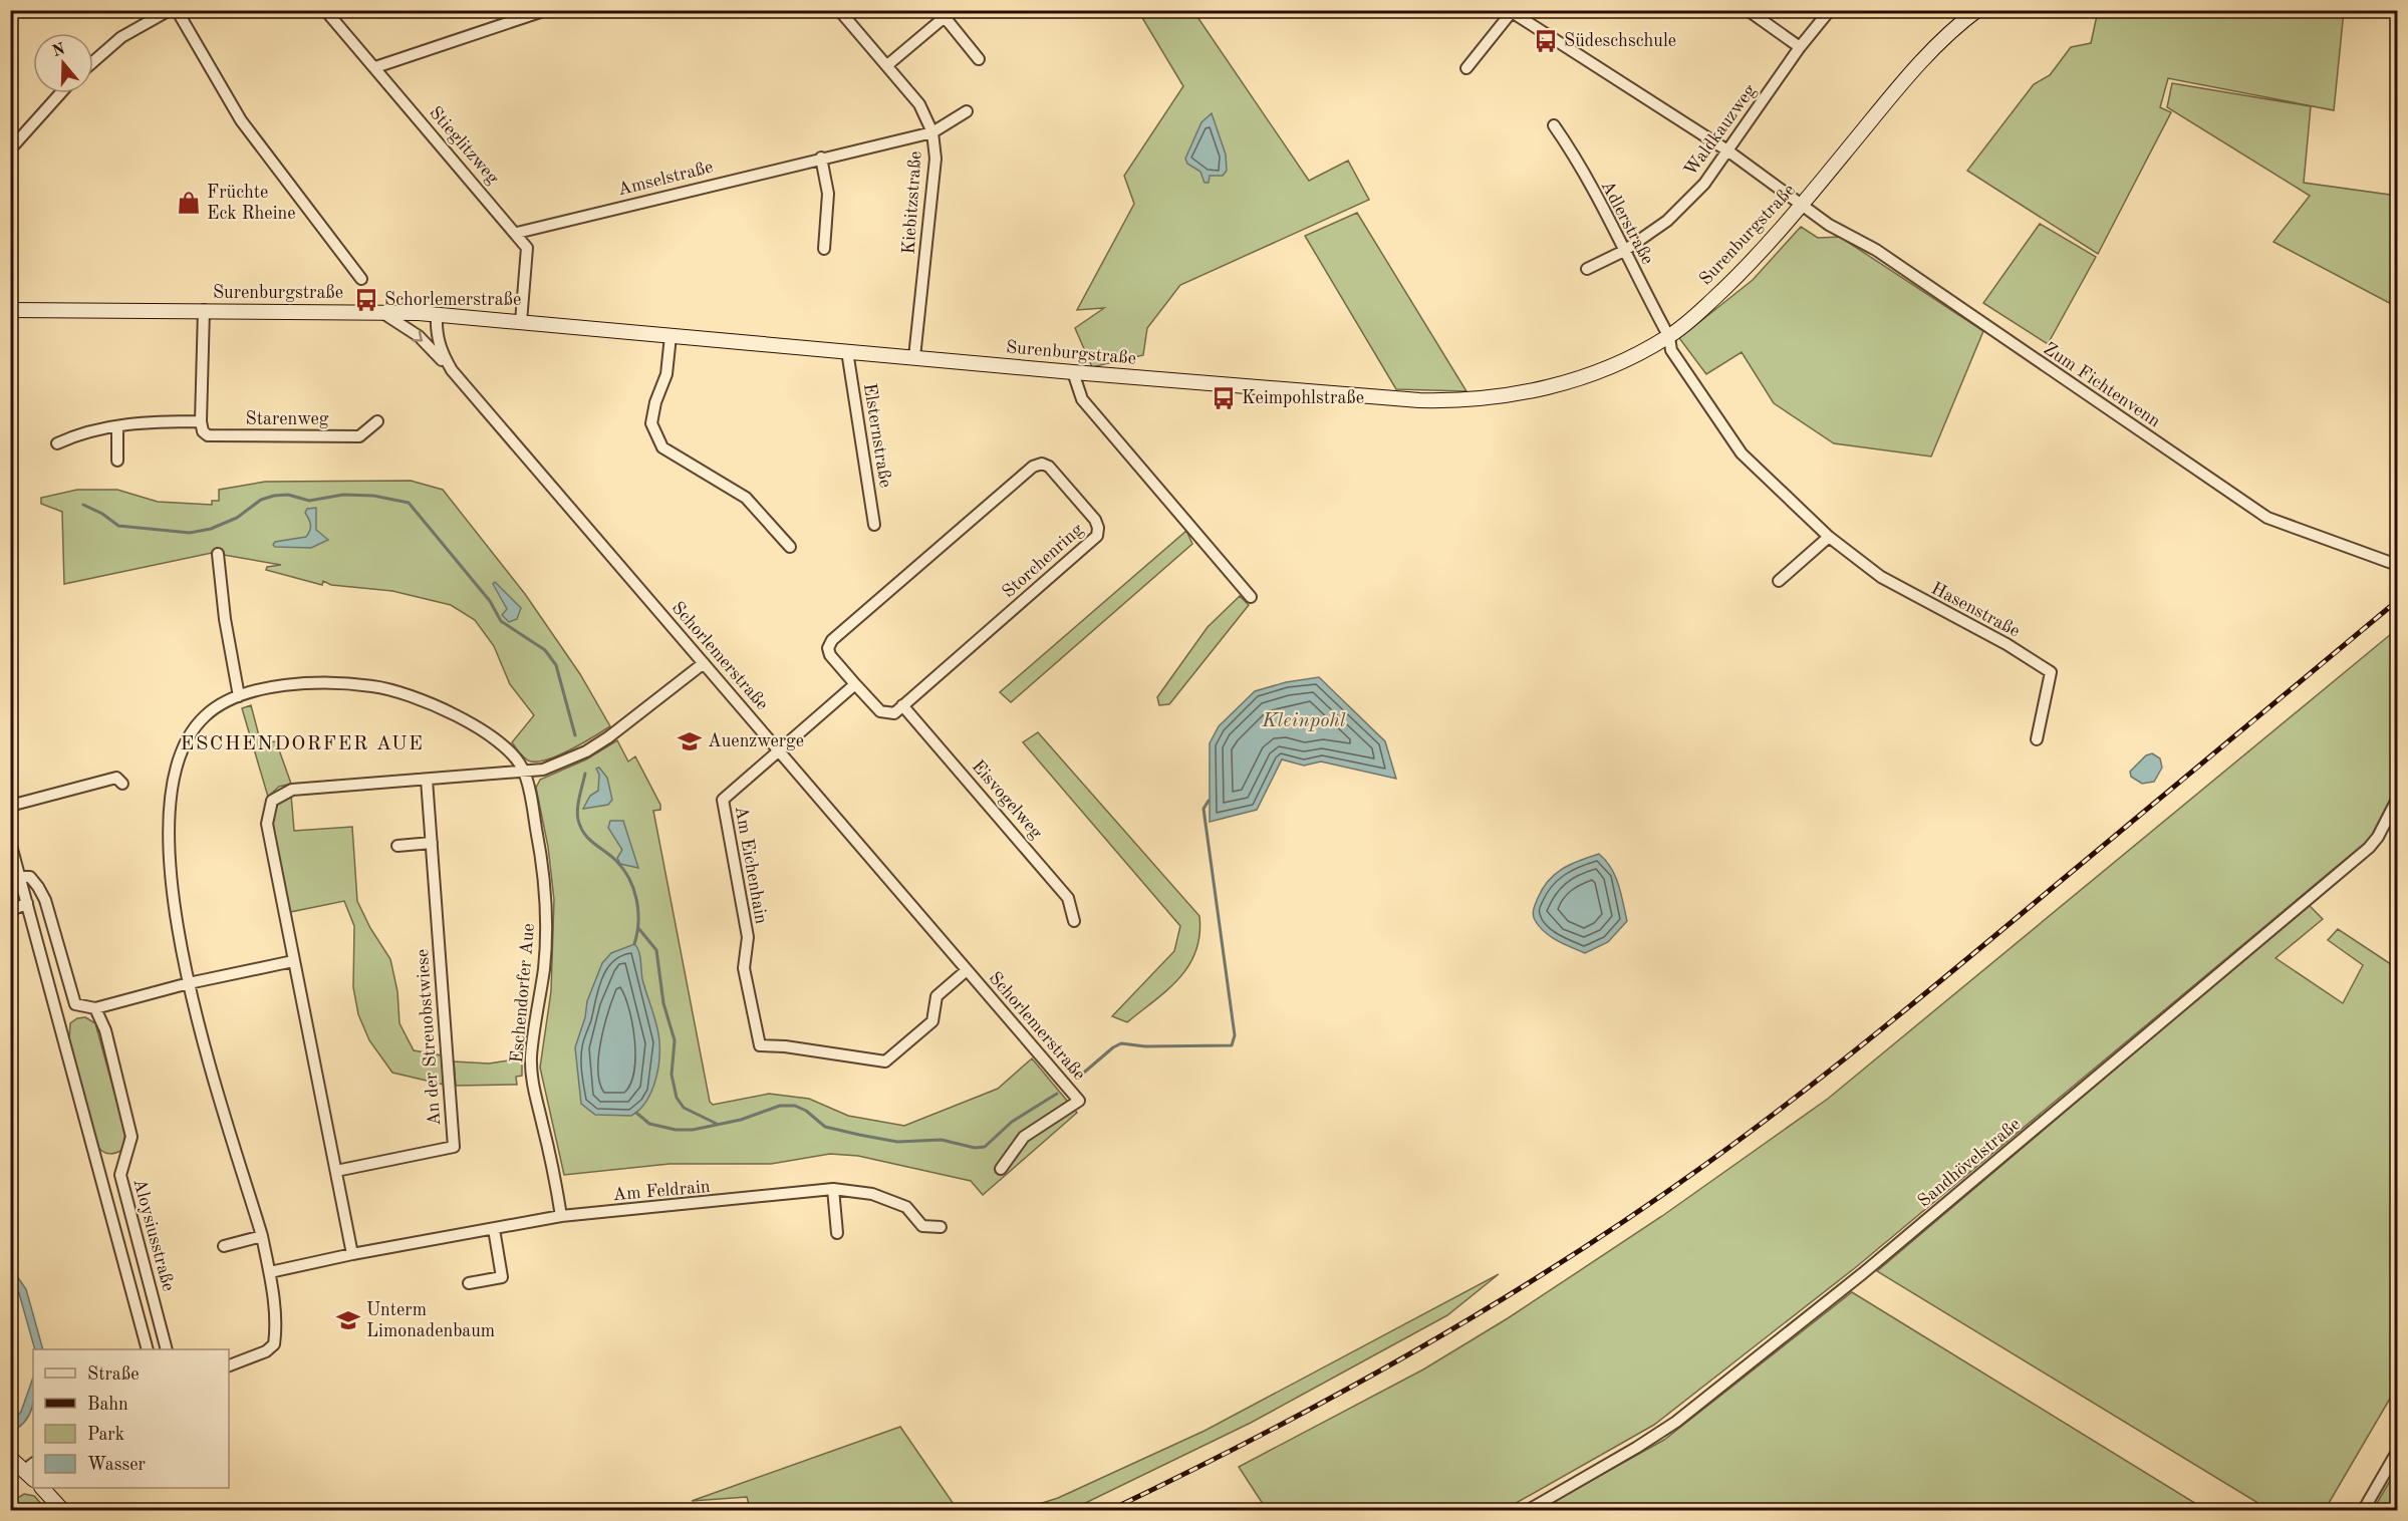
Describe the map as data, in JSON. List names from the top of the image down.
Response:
{
  "streets": {
    "street": [
      "Waldkauzweg",
      "Stieglitzweg",
      "Amselstraße",
      "Kiebitzstraße",
      "Adlerstraße",
      "Surenburgstraße",
      "Zum Fichtenvenn",
      "Starenweg",
      "Elsternstraße",
      "Storchenring",
      "Hasenstraße",
      "Schorlemerstraße",
      "Eisvogelweg",
      "Am Eichenhain",
      "Eschendorfer Aue",
      "An der Streuobstwiese",
      "Sandhövelstraße",
      "Am Feldrain",
      "Aloysiusstraße"
    ]
  },
  "crossings": [
    ["Waldkauzweg", "Adlerstraße"],
    ["Waldkauzweg", "Zum Fichtenvenn"],
    ["Stieglitzweg", "Amselstraße"],
    ["Stieglitzweg", "Surenburgstraße"],
    ["Amselstraße", "Kiebitzstraße"],
    ["Kiebitzstraße", "Surenburgstraße"],
    ["Adlerstraße", "Surenburgstraße"],
    ["Adlerstraße", "Hasenstraße"],
    ["Surenburgstraße", "Zum Fichtenvenn"],
    ["Surenburgstraße", "Elsternstraße"],
    ["Surenburgstraße", "Hasenstraße"],
    ["Surenburgstraße", "Schorlemerstraße"],
    ["Storchenring", "Eisvogelweg"],
    ["Schorlemerstraße", "Am Eichenhain"],
    ["Eschendorfer Aue", "Am Feldrain"]
  ],
  "districts": ["ESCHENDORFER AUE"],
  "water": ["Kleinpohl"],
  "places": {
    "bus stop": ["Südeschschule", "Schorlemerstraße", "Keimpohlstraße"],
    "shop": ["Früchte Eck Rheine"],
    "school or university": ["Auenzwerge", "Unterm Limonadenbaum"]
  },
  "legend": [
    "Straße",
    "Bahn",
    "Park",
    "Wasser"
  ],
  "north": "top"
}
